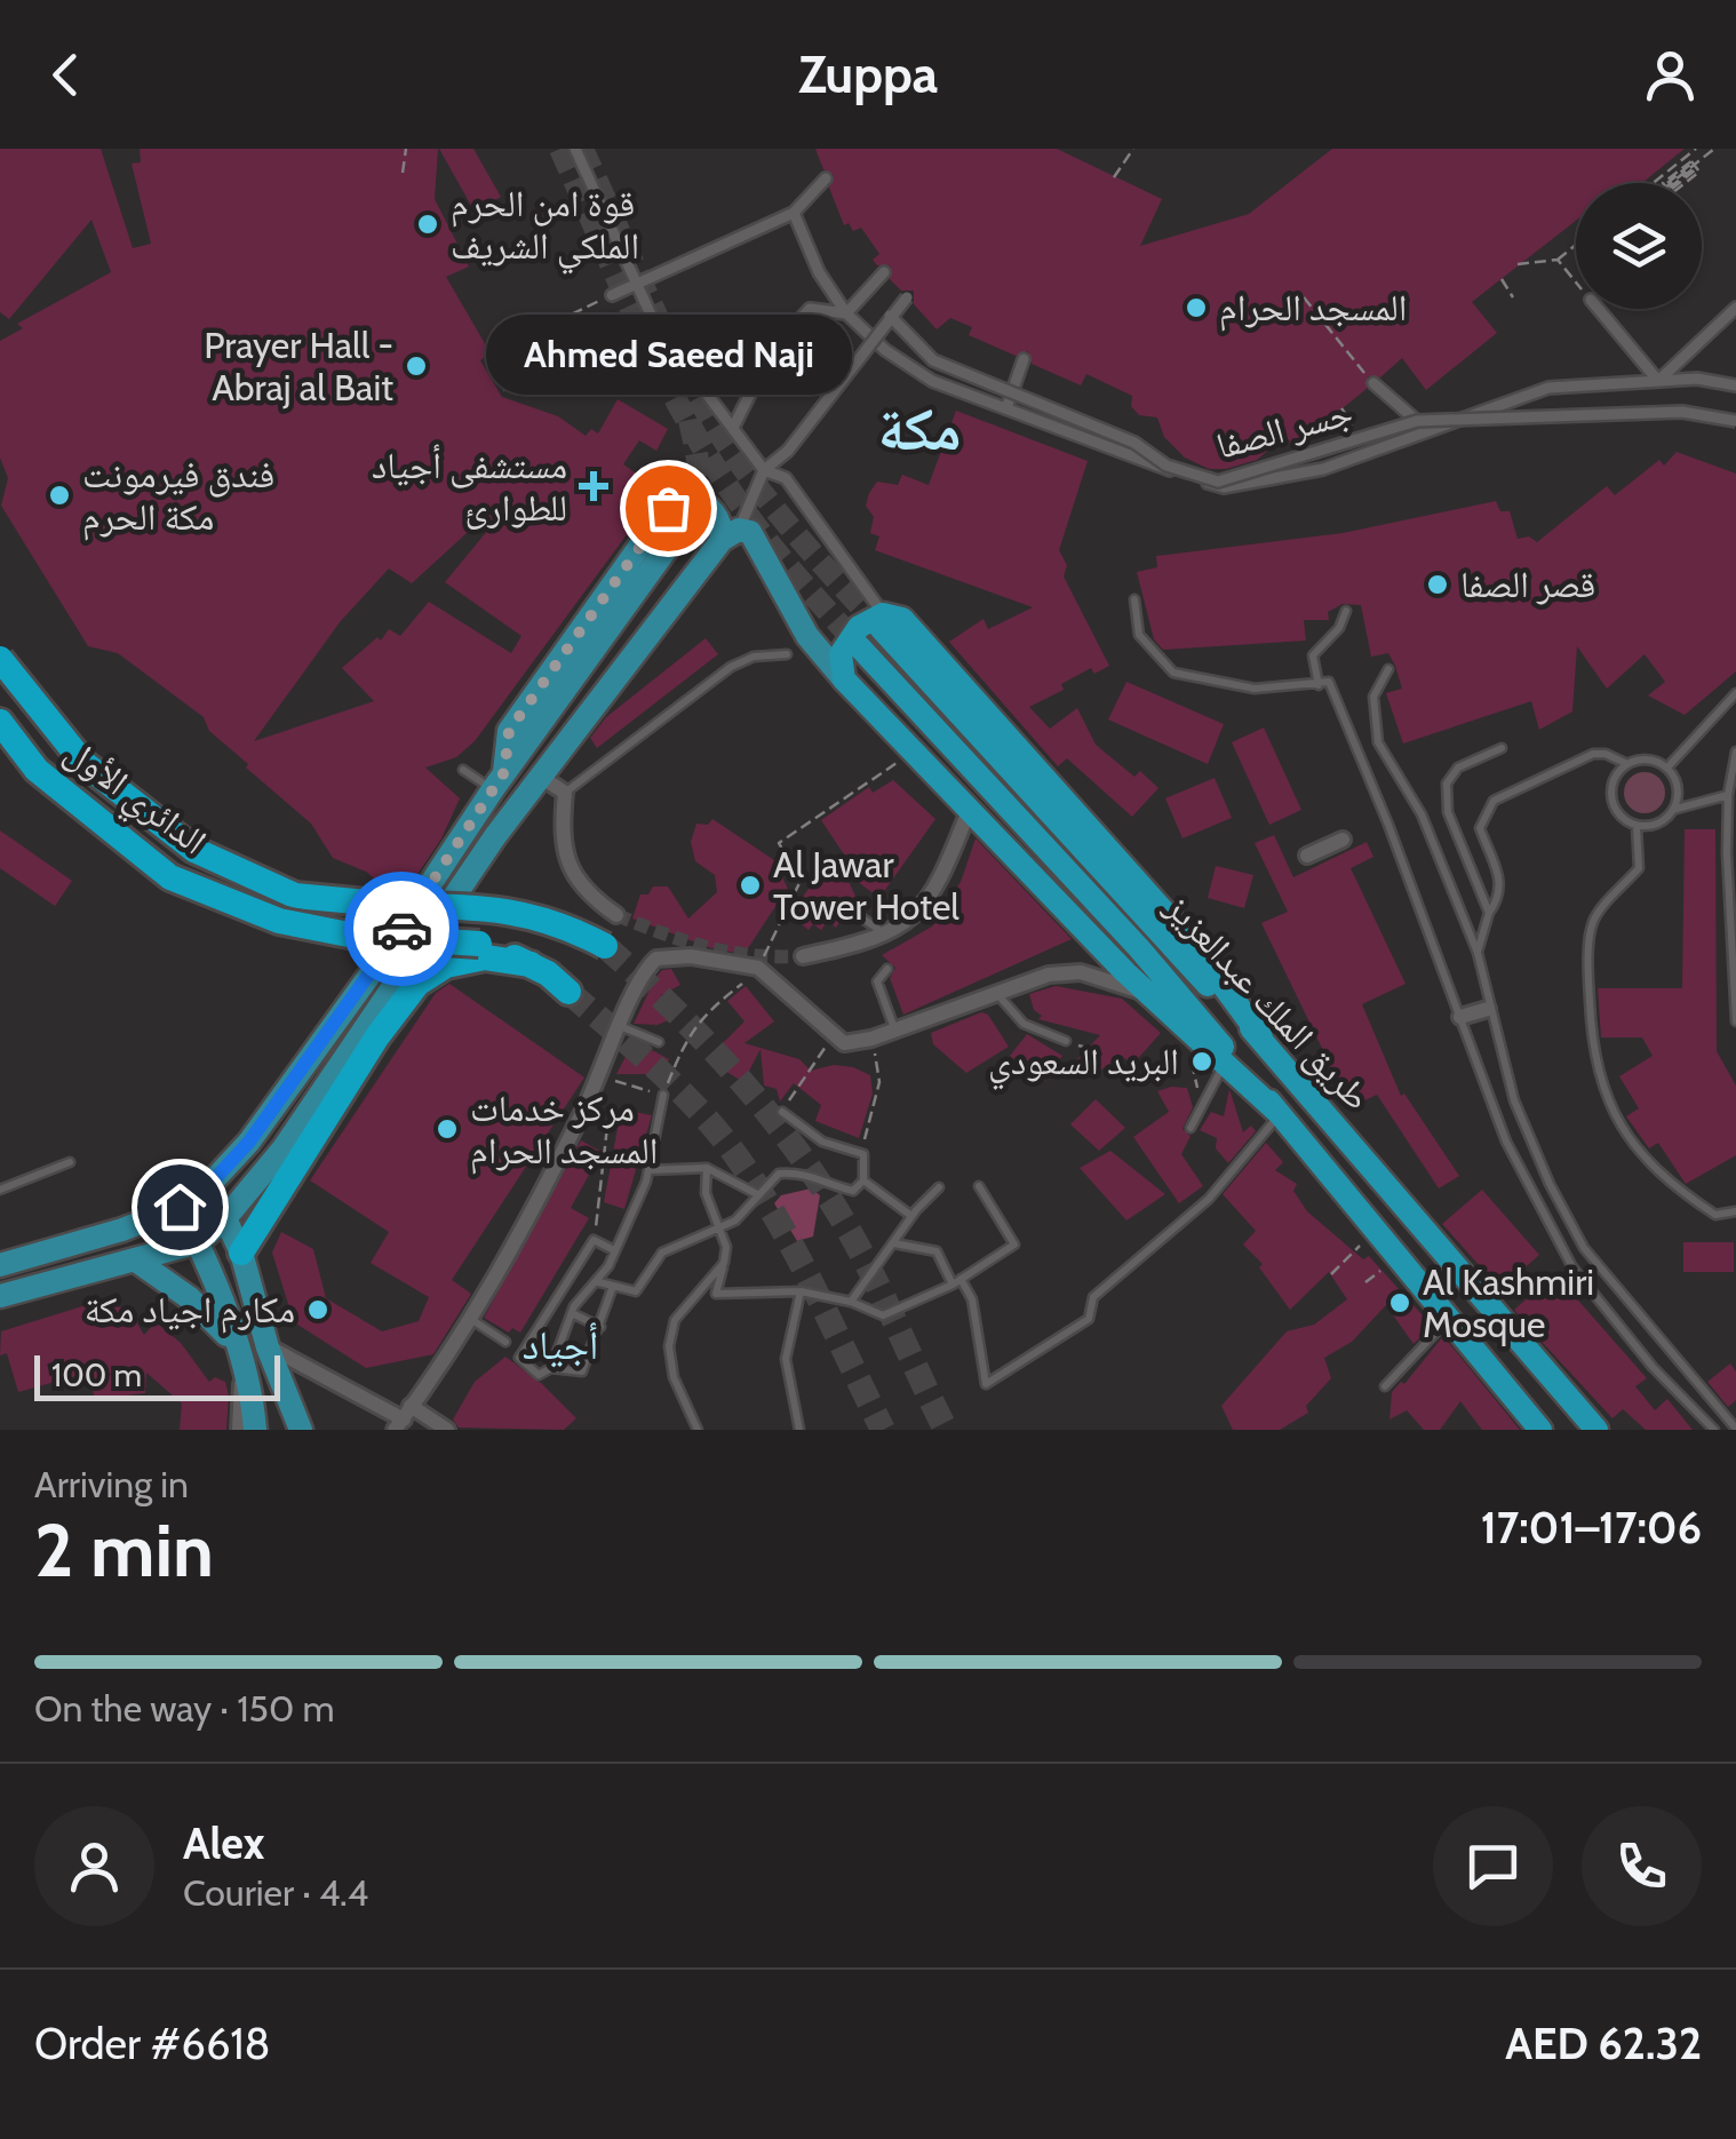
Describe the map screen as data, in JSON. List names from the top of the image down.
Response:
{
  "streets": {
    "highway": ["الدائري الأول", "طريق الملك عبدالعزيز"],
    "street": ["جسر الصفا"]
  },
  "districts": ["مكة", "أجياد"],
  "places": {
    "other": [
      "قوة امن الحرم الملكي الشريف",
      "المسجد الحرام",
      "Prayer Hall - Abraj al Bait",
      "فندق فيرمونت مكة الحرم",
      "Ahmed Saeed Naji",
      "قصر الصفا",
      "Al Jawar Tower Hotel",
      "البريد السعودي",
      "مركز خدمات المسجد الحرام",
      "Al Kashmiri Mosque",
      "مكارم اجياد مكة"
    ],
    "health": ["مستشفى أجياد للطوارئ"]
  },
  "scale_bar": "100 m",
  "page": {
    "header": "Zuppa",
    "bubble": "Ahmed Saeed Naji",
    "scale": "100 m",
    "heading": ["2 min", "Arriving in", "17:01–17:06"],
    "panel": [
      "Alex",
      "Courier · 4.4",
      "Order #6618",
      "AED 62.32"
    ],
    "bar": "On the way · 150 m"
  }
}
